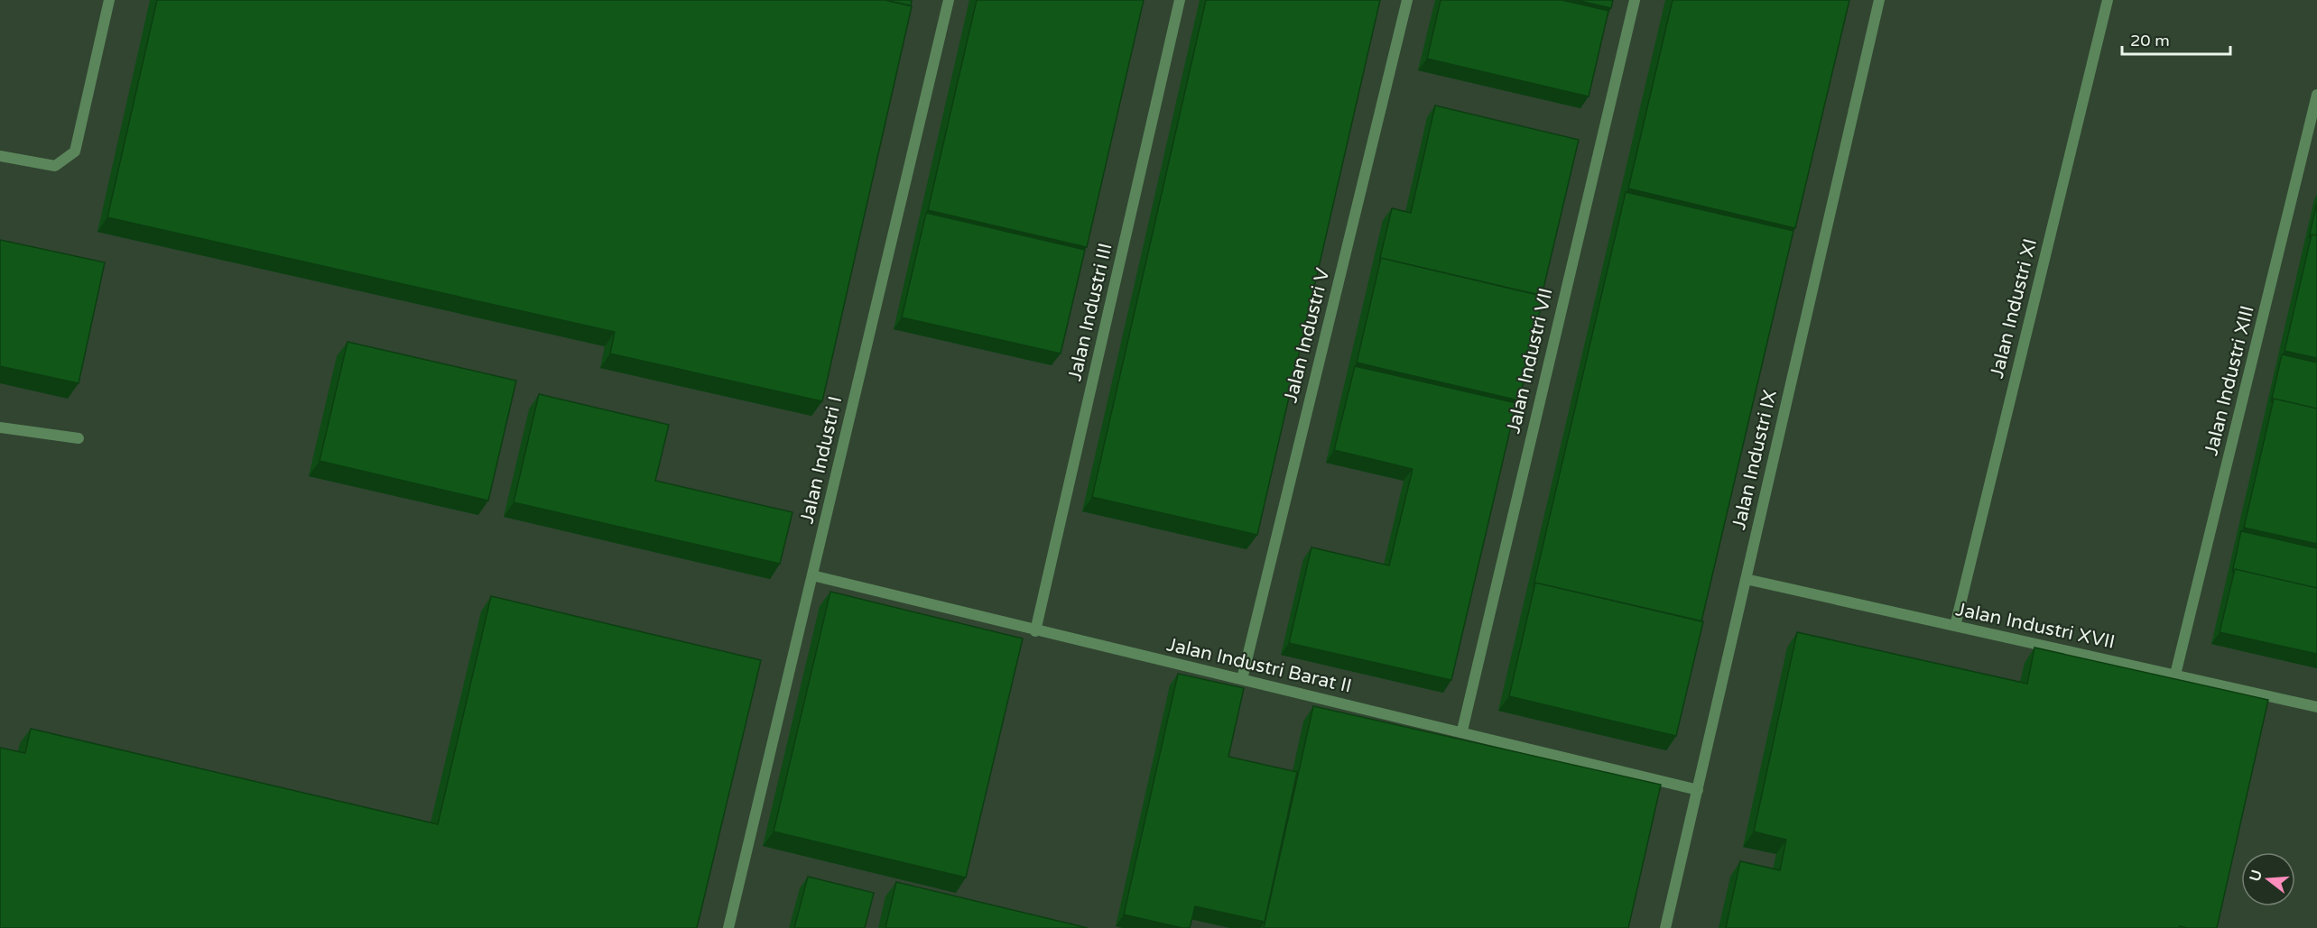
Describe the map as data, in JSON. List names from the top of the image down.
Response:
{
  "streets": {
    "lane": [
      "Jalan Industri XI",
      "Jalan Industri III",
      "Jalan Industri V",
      "Jalan Industri VII",
      "Jalan Industri XIII",
      "Jalan Industri I",
      "Jalan Industri IX",
      "Jalan Industri XVII",
      "Jalan Industri Barat II"
    ]
  },
  "crossings": [
    ["Jalan Industri XI", "Jalan Industri XVII"],
    ["Jalan Industri III", "Jalan Industri Barat II"],
    ["Jalan Industri V", "Jalan Industri Barat II"],
    ["Jalan Industri VII", "Jalan Industri Barat II"],
    ["Jalan Industri XIII", "Jalan Industri XVII"],
    ["Jalan Industri I", "Jalan Industri Barat II"],
    ["Jalan Industri IX", "Jalan Industri XVII"],
    ["Jalan Industri IX", "Jalan Industri Barat II"]
  ],
  "scale_bar": "20 m",
  "north": "left"
}
